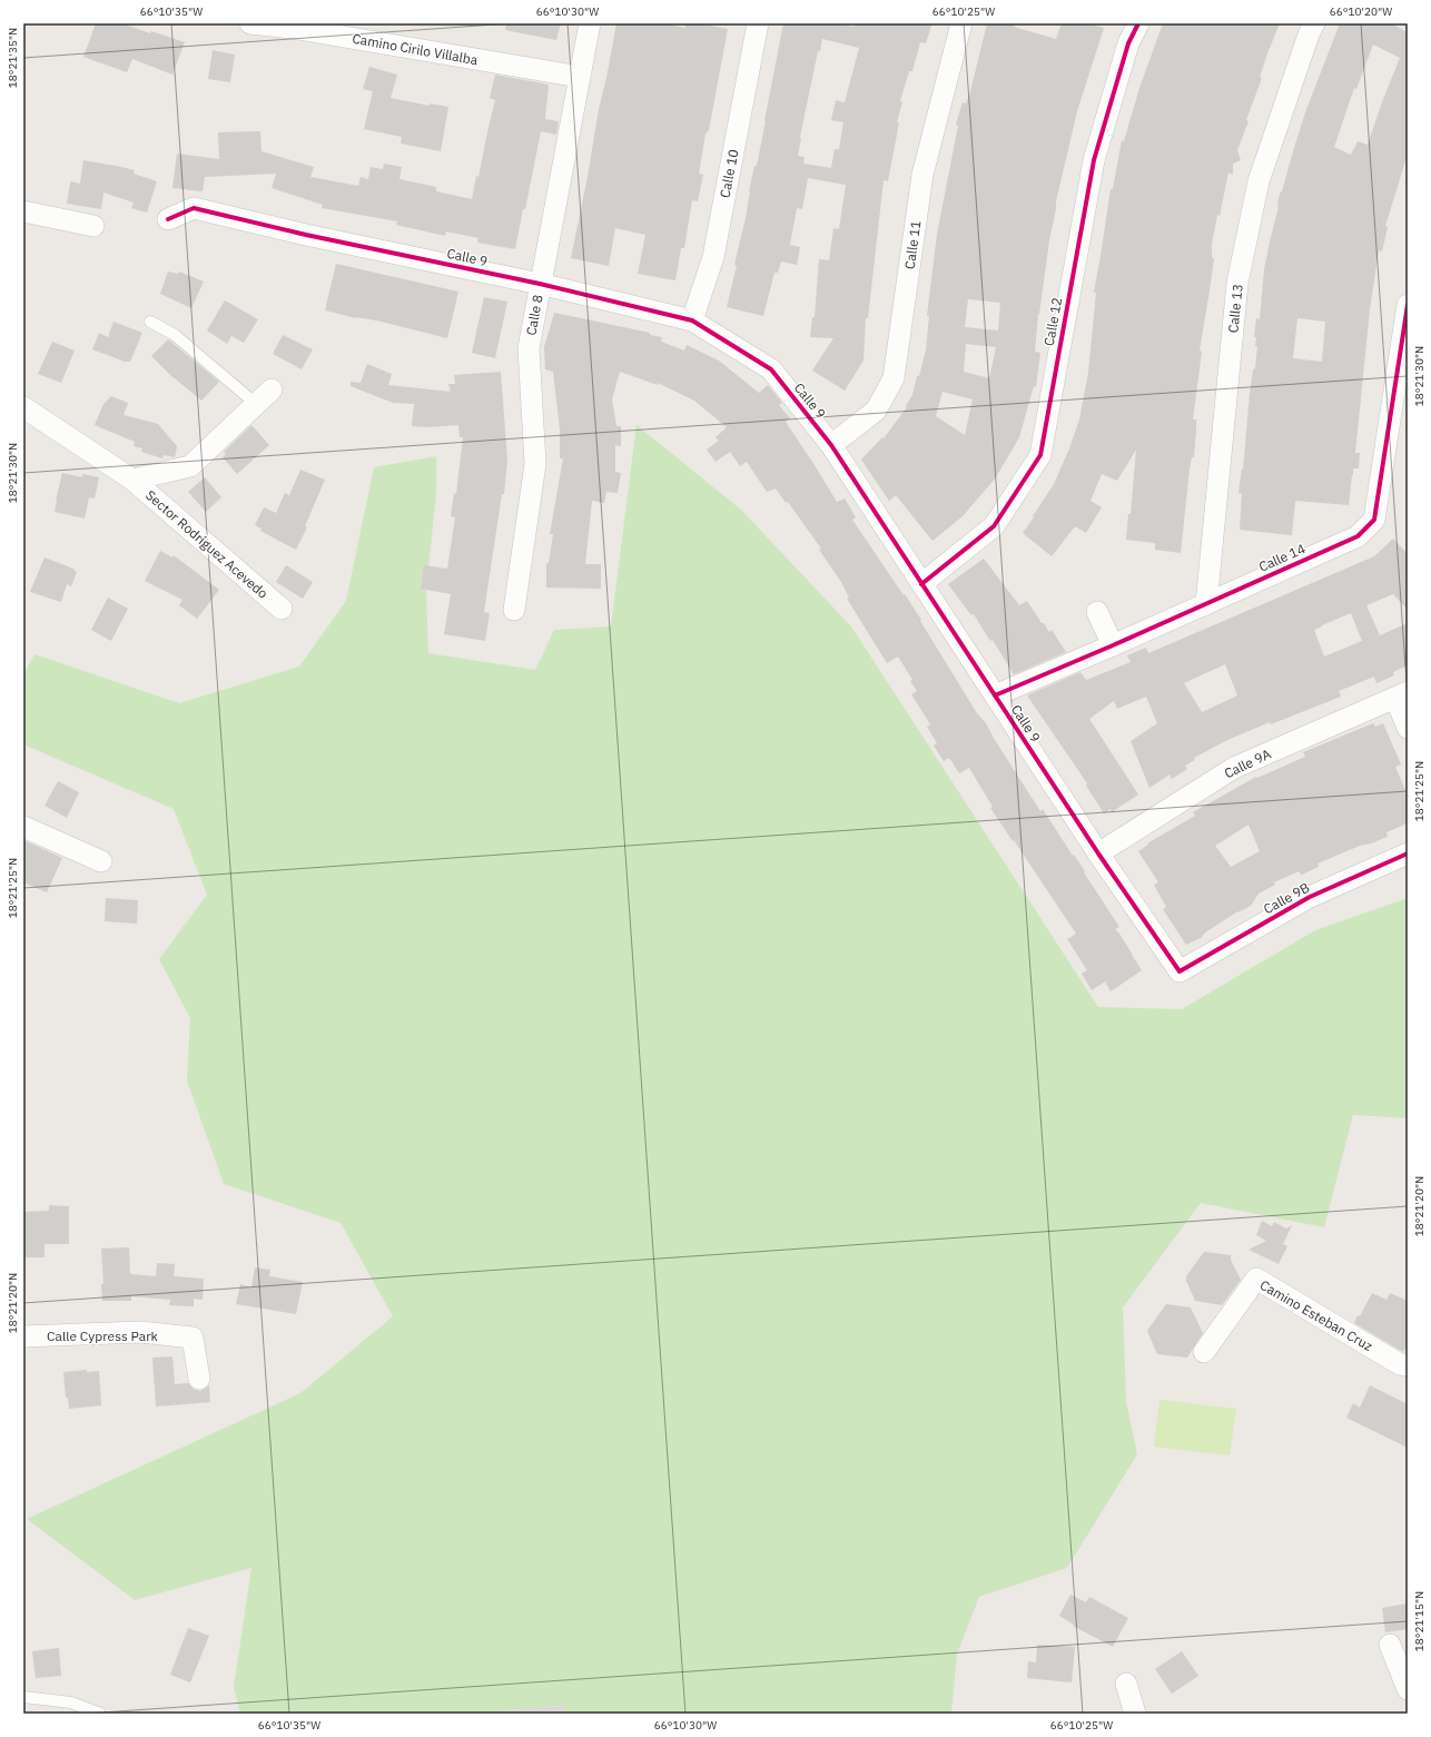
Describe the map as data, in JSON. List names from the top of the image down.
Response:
{
  "streets": {
    "street": [
      "Camino Cirilo Villalba",
      "Calle 10",
      "Calle 11",
      "Calle 9",
      "Calle 13",
      "Calle 8",
      "Calle 12",
      "Sector Rodríguez Acevedo",
      "Calle 14",
      "Calle 9A",
      "Calle 9B",
      "Camino Esteban Cruz",
      "Calle Cypress Park"
    ]
  },
  "crossings": [
    ["Camino Cirilo Villalba", "Calle 8"],
    ["Calle 10", "Calle 9"],
    ["Calle 11", "Calle 9"],
    ["Calle 9", "Calle 8"],
    ["Calle 9", "Calle 12"],
    ["Calle 9", "Calle 14"],
    ["Calle 9", "Calle 9A"],
    ["Calle 9", "Calle 9B"],
    ["Calle 13", "Calle 14"]
  ],
  "coordinates": [
    "66°10'35\"W",
    "66°10'30\"W",
    "66°10'25\"W",
    "66°10'20\"W",
    "18°21'35\"N",
    "18°21'30\"N",
    "18°21'25\"N",
    "18°21'20\"N",
    "18°21'15\"N"
  ]
}
